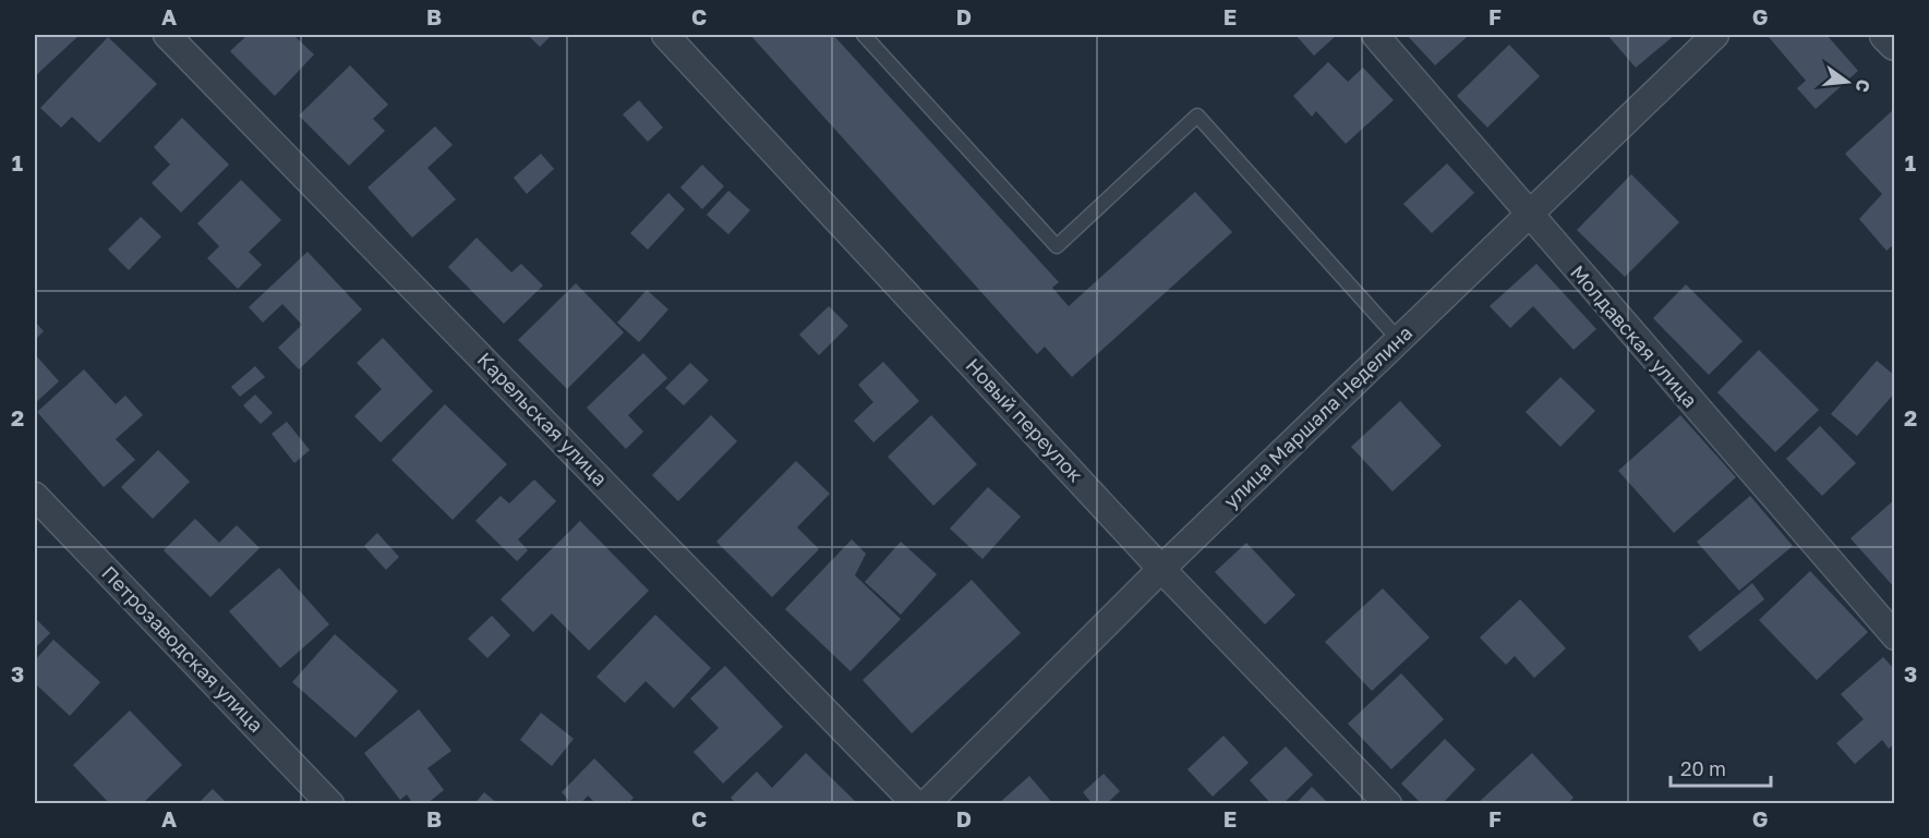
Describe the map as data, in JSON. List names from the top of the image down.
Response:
{
  "streets": {
    "street": [
      "Молдавская улица",
      "улица Маршала Неделина",
      "Карельская улица",
      "Новый переулок",
      "Петрозаводская улица"
    ]
  },
  "crossings": [
    ["Молдавская улица", "улица Маршала Неделина"],
    ["улица Маршала Неделина", "Новый переулок"]
  ],
  "scale_bar": "20 m",
  "north": "right",
  "grid": {
    "columns": [
      "A",
      "B",
      "C",
      "D",
      "E",
      "F",
      "G"
    ],
    "rows": ["1", "2", "3"]
  }
}
